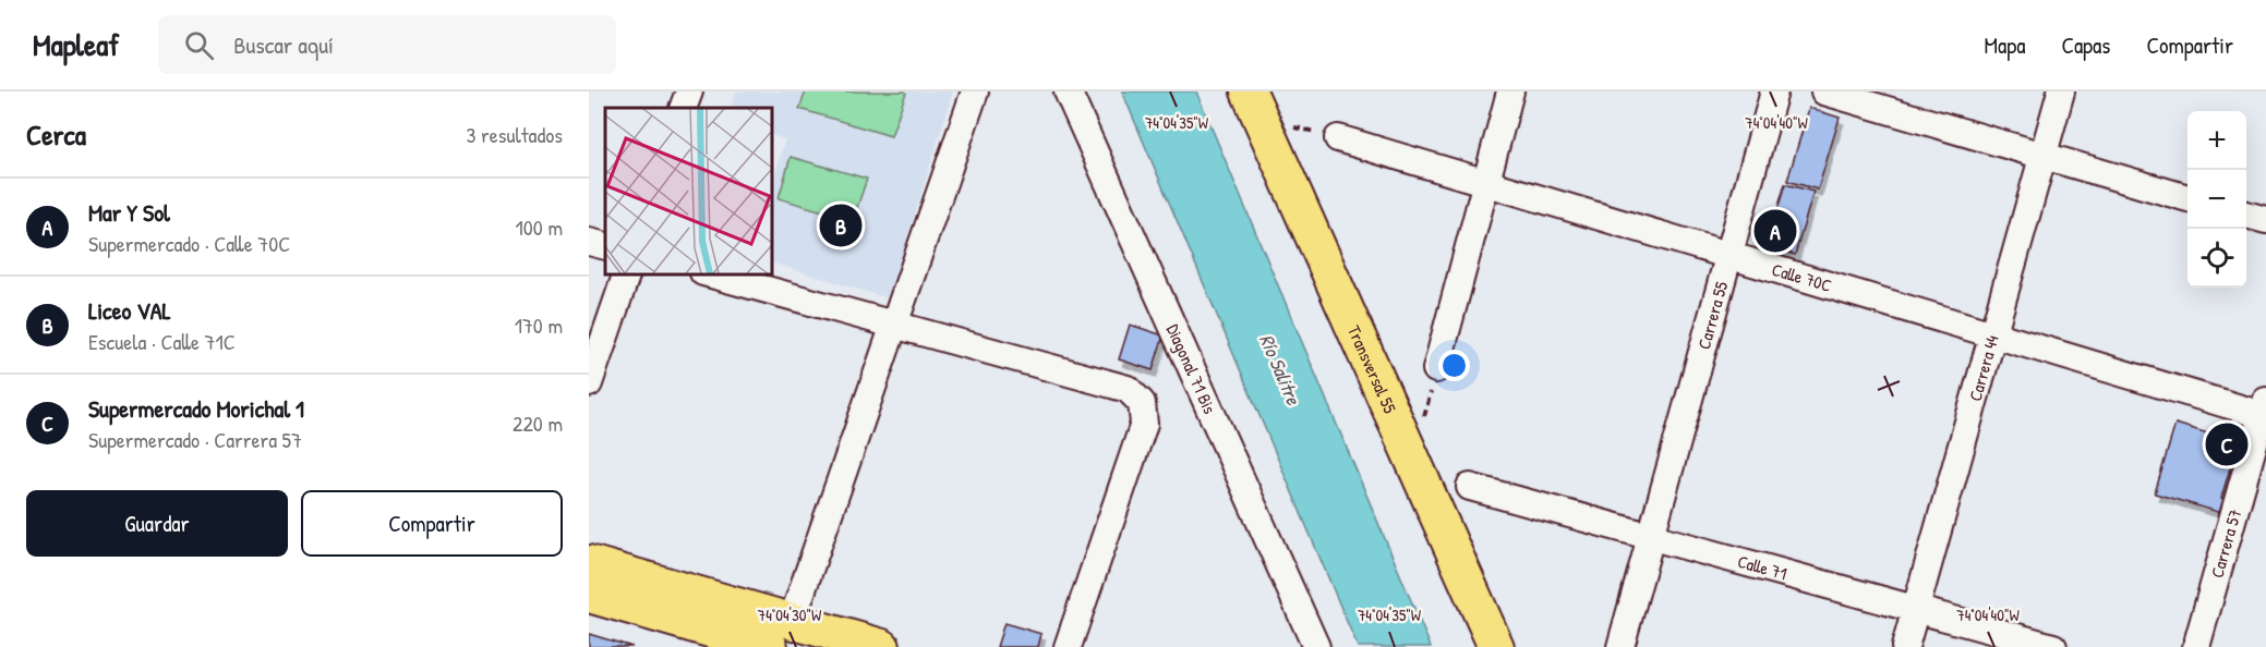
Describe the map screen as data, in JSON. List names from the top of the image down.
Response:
{
  "streets": {
    "main road": ["Transversal 55"],
    "street": [
      "Calle 70C",
      "Carrera 55",
      "Diagonal 71 Bis",
      "Carrera 44",
      "Carrera 57",
      "Calle 71"
    ]
  },
  "crossings": [
    ["Calle 70C", "Carrera 55"],
    ["Calle 70C", "Carrera 44"],
    ["Calle 70C", "Carrera 57"],
    ["Carrera 55", "Calle 71"],
    ["Carrera 44", "Calle 71"]
  ],
  "water": ["Río Salitre"],
  "page": {
    "header": "Mapleaf",
    "search": "Buscar aquí",
    "nav": ["Mapa", "Capas", "Compartir"],
    "heading": ["Cerca", "3 resultados"],
    "map_buttons": ["+", "−"],
    "list": [
      {
        "mark": "A",
        "name": "Mar Y Sol",
        "note": "Supermercado · Calle 70C",
        "value": "100 m"
      },
      {
        "mark": "B",
        "name": "Liceo VAL",
        "note": "Escuela · Calle 71C",
        "value": "170 m"
      },
      {
        "mark": "C",
        "name": "Supermercado Morichal 1",
        "note": "Supermercado · Carrera 57",
        "value": "220 m"
      }
    ],
    "pins": ["B", "A", "C"],
    "buttons": ["Guardar", "Compartir"]
  },
  "coordinates": ["74°04'35\"W", "74°04'40\"W", "74°04'30\"W"]
}
